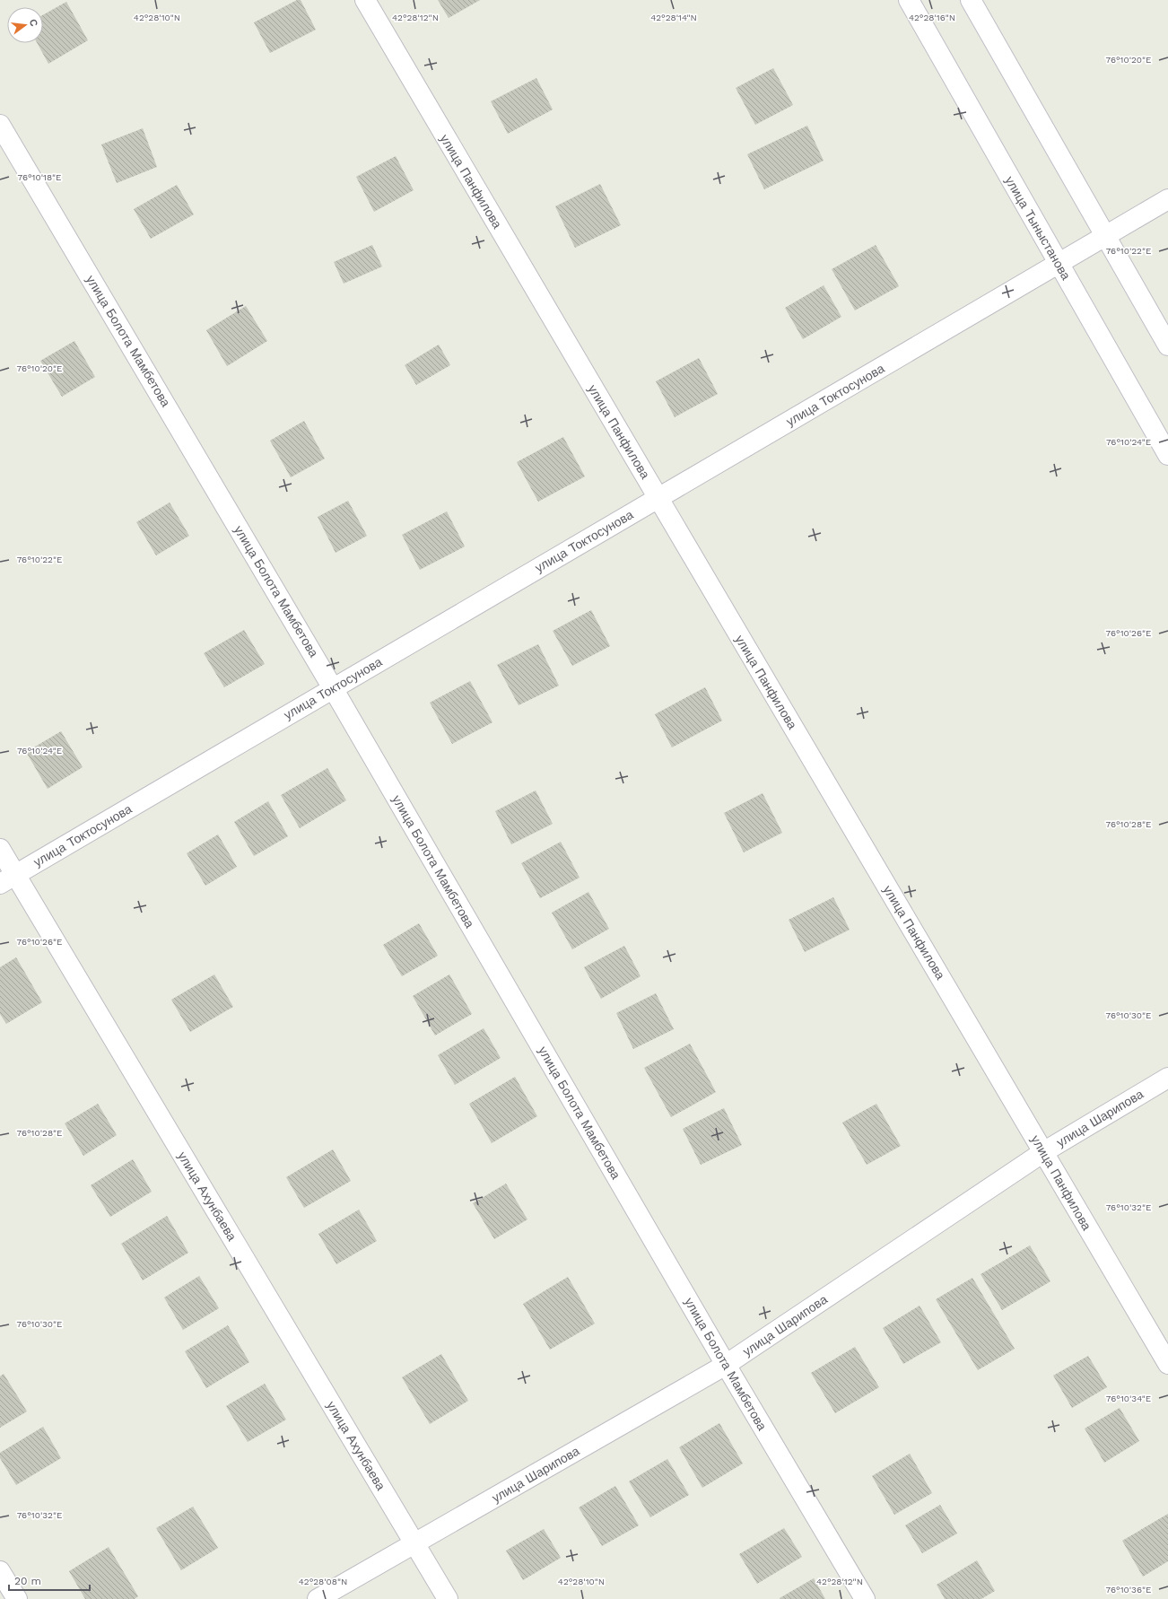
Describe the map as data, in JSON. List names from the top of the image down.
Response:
{
  "streets": {
    "street": [
      "улица Панфилова",
      "улица Тыныстанова",
      "улица Болота Мамбетова",
      "улица Токтосунова",
      "улица Шарипова",
      "улица Ахунбаева"
    ]
  },
  "crossings": [
    ["улица Панфилова", "улица Токтосунова"],
    ["улица Панфилова", "улица Шарипова"],
    ["улица Тыныстанова", "улица Токтосунова"],
    ["улица Болота Мамбетова", "улица Токтосунова"],
    ["улица Болота Мамбетова", "улица Шарипова"],
    ["улица Токтосунова", "улица Ахунбаева"],
    ["улица Шарипова", "улица Ахунбаева"]
  ],
  "scale_bar": "20 m",
  "north": "right",
  "coordinates": [
    "42°28'10\"N",
    "42°28'12\"N",
    "42°28'14\"N",
    "42°28'16\"N",
    "76°10'20\"E",
    "76°10'18\"E",
    "76°10'22\"E",
    "76°10'24\"E",
    "76°10'26\"E",
    "76°10'28\"E",
    "76°10'30\"E",
    "76°10'32\"E",
    "76°10'34\"E",
    "42°28'08\"N",
    "76°10'36\"E"
  ]
}
